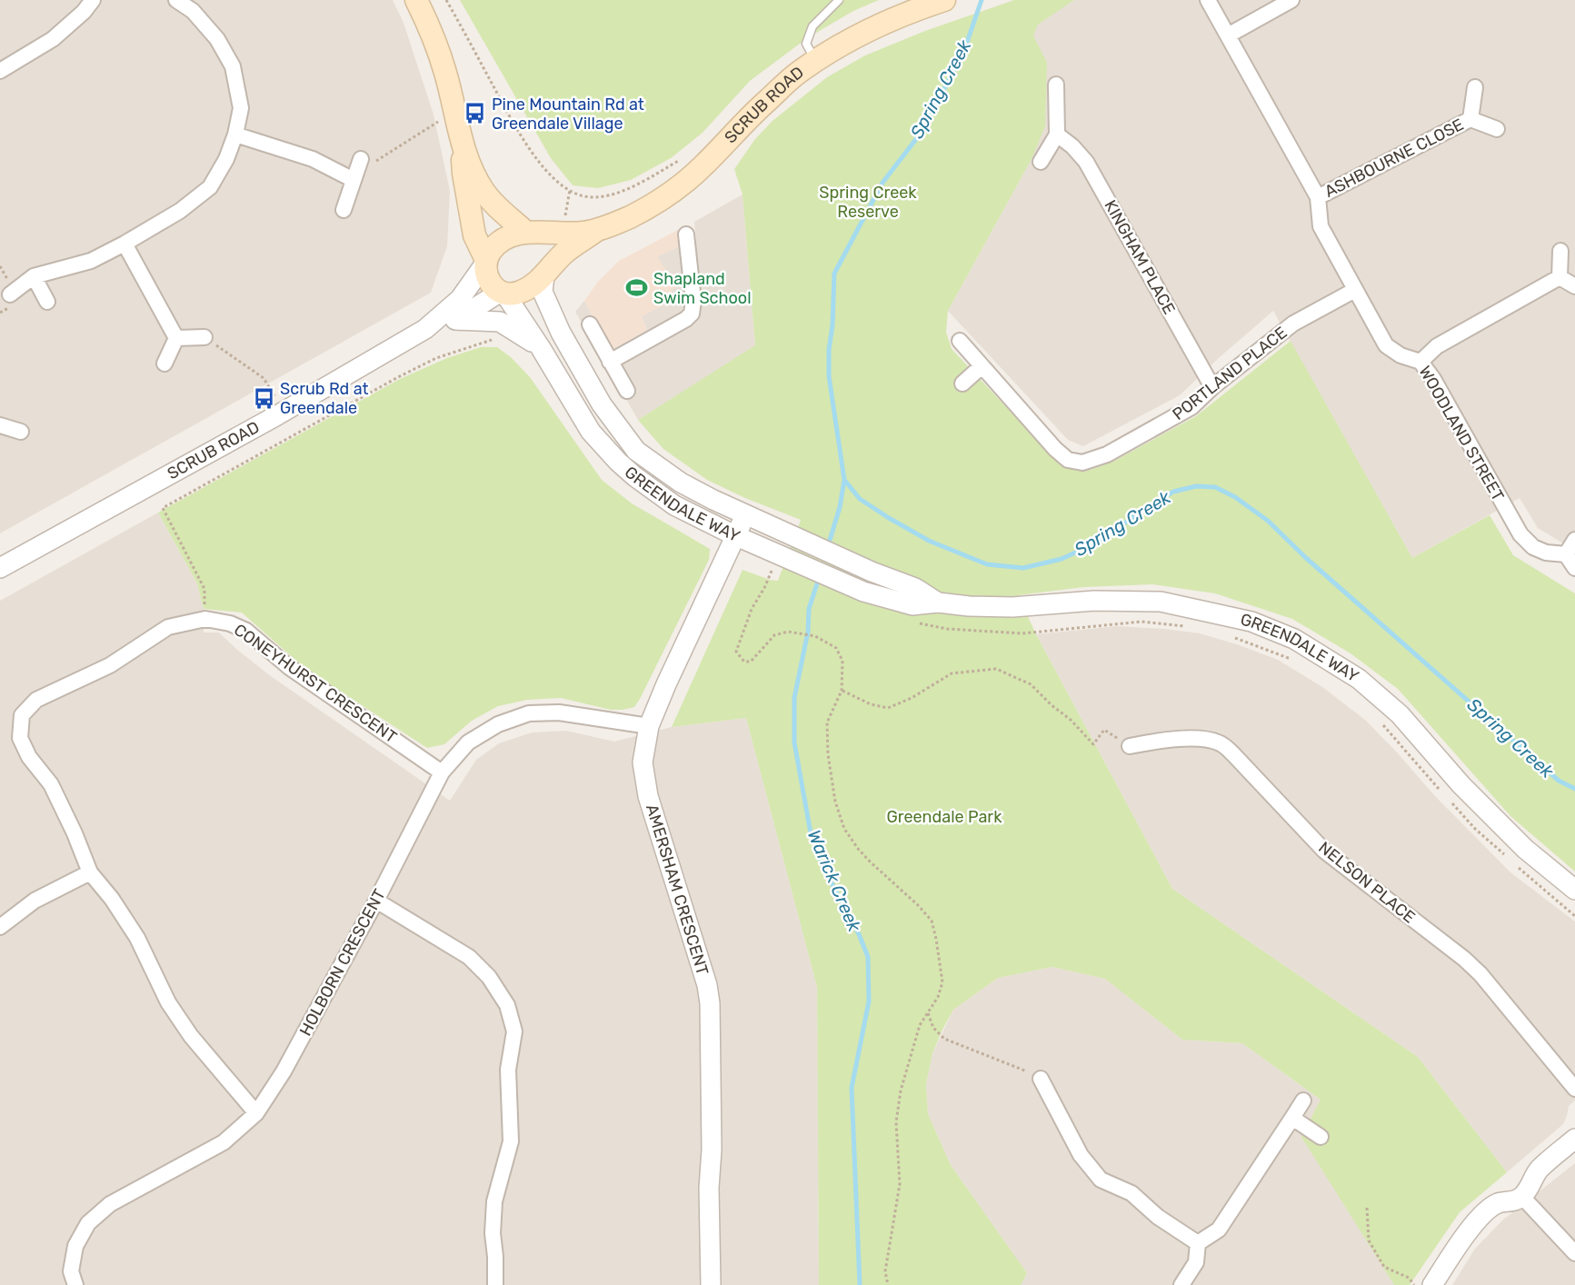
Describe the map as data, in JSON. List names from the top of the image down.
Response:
{
  "streets": {
    "main road": ["SCRUB ROAD"],
    "street": [
      "ASHBOURNE CLOSE",
      "KINGHAM PLACE",
      "PORTLAND PLACE",
      "WOODLAND STREET",
      "GREENDALE WAY",
      "CONEYHURST CRESCENT",
      "NELSON PLACE",
      "AMERSHAM CRESCENT",
      "HOLBORN CRESCENT"
    ]
  },
  "crossings": [
    ["SCRUB ROAD", "GREENDALE WAY"],
    ["ASHBOURNE CLOSE", "WOODLAND STREET"],
    ["KINGHAM PLACE", "PORTLAND PLACE"],
    ["PORTLAND PLACE", "WOODLAND STREET"],
    ["GREENDALE WAY", "AMERSHAM CRESCENT"],
    ["CONEYHURST CRESCENT", "HOLBORN CRESCENT"],
    ["AMERSHAM CRESCENT", "HOLBORN CRESCENT"]
  ],
  "water": ["Spring Creek", "Warick Creek"],
  "parks": ["Spring Creek Reserve", "Greendale Park"],
  "places": {
    "bus stop": ["Pine Mountain Rd at Greendale Village", "Scrub Rd at Greendale"],
    "sports": ["Shapland Swim School"]
  }
}
